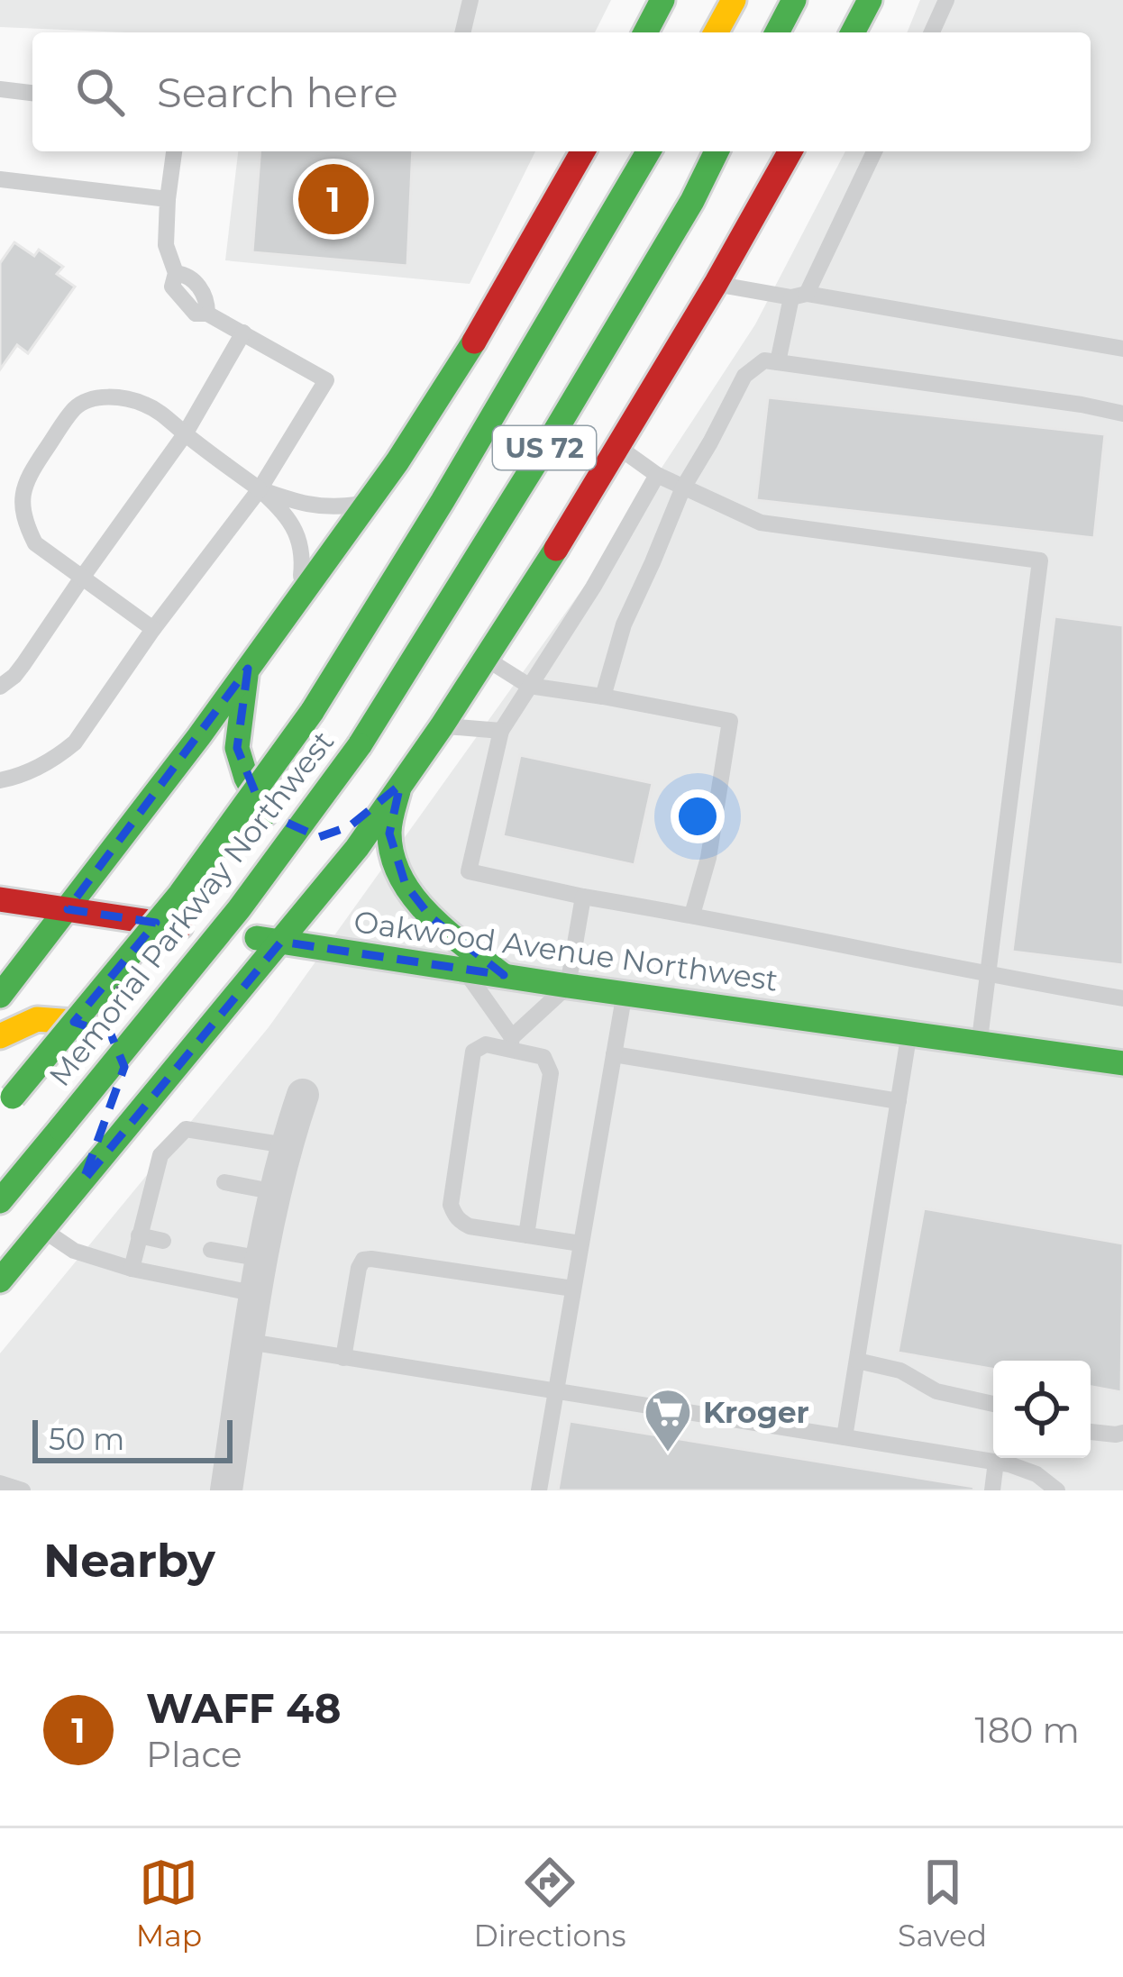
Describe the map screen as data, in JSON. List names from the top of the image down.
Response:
{
  "streets": {
    "main road": ["US 72", "Memorial Parkway Northwest", "Oakwood Avenue Northwest"]
  },
  "places": {
    "supermarket": ["Kroger"]
  },
  "scale_bar": "50 m",
  "page": {
    "search": "Search here",
    "pins": "1",
    "scale": "50 m",
    "heading": "Nearby",
    "list": [
      {
        "mark": "1",
        "name": "WAFF 48",
        "note": "Place",
        "value": "180 m"
      }
    ],
    "nav": ["Map", "Directions", "Saved"]
  }
}
